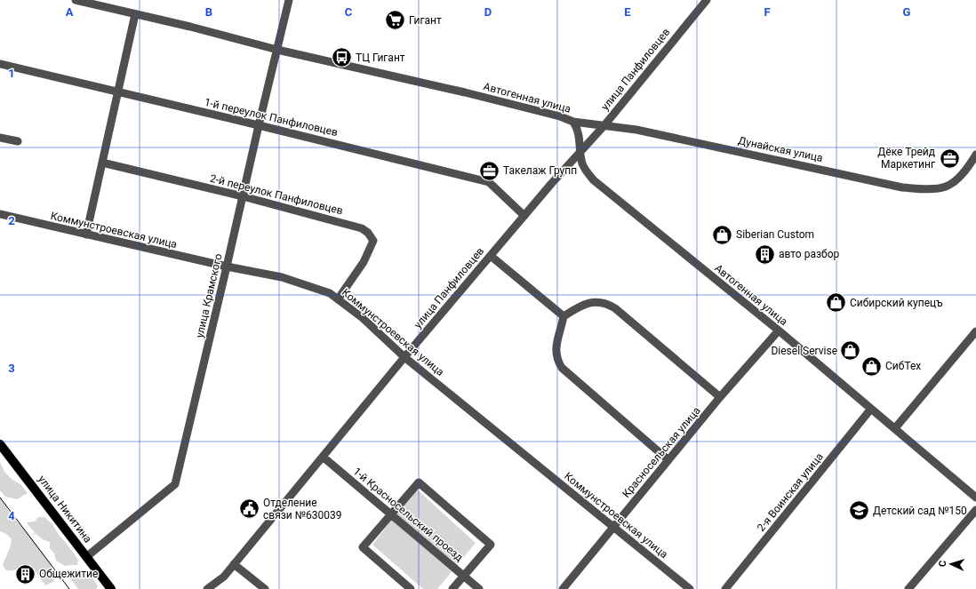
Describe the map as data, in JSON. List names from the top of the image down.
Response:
{
  "streets": {
    "main road": ["улица Никитина"],
    "street": [
      "улица Панфиловцев",
      "Автогенная улица",
      "1-й переулок Панфиловцев",
      "Дунайская улица",
      "2-й переулок Панфиловцев",
      "Коммунстроевская улица",
      "улица Крамского",
      "Красносельская улица",
      "2-я Воинская улица",
      "1-й Красносельский проезд"
    ]
  },
  "crossings": [
    ["улица Панфиловцев", "Автогенная улица"],
    ["улица Панфиловцев", "1-й переулок Панфиловцев"],
    ["улица Панфиловцев", "Дунайская улица"],
    ["улица Панфиловцев", "Коммунстроевская улица"],
    ["улица Панфиловцев", "1-й Красносельский проезд"],
    ["Автогенная улица", "Дунайская улица"],
    ["Автогенная улица", "улица Крамского"],
    ["Автогенная улица", "Красносельская улица"],
    ["Автогенная улица", "2-я Воинская улица"],
    ["1-й переулок Панфиловцев", "улица Крамского"],
    ["2-й переулок Панфиловцев", "Коммунстроевская улица"],
    ["2-й переулок Панфиловцев", "улица Крамского"],
    ["Коммунстроевская улица", "улица Крамского"],
    ["Коммунстроевская улица", "Красносельская улица"],
    ["улица Крамского", "улица Никитина"]
  ],
  "places": {
    "supermarket": ["Гигант"],
    "bus stop": ["ТЦ Гигант"],
    "office": ["Дёке Трейд Маркетинг", "Такелаж Групп"],
    "shop": [
      "Siberian Custom",
      "Сибирский купецъ",
      "Diesel Servise",
      "СибТех"
    ],
    "building": ["авто разбор", "Общежитие"],
    "public building": ["Отделение связи №630039"],
    "school or university": ["Детский сад №150"]
  },
  "north": "left",
  "grid": {
    "columns": [
      "A",
      "B",
      "C",
      "D",
      "E",
      "F",
      "G"
    ],
    "rows": [
      "1",
      "2",
      "3",
      "4"
    ]
  }
}
